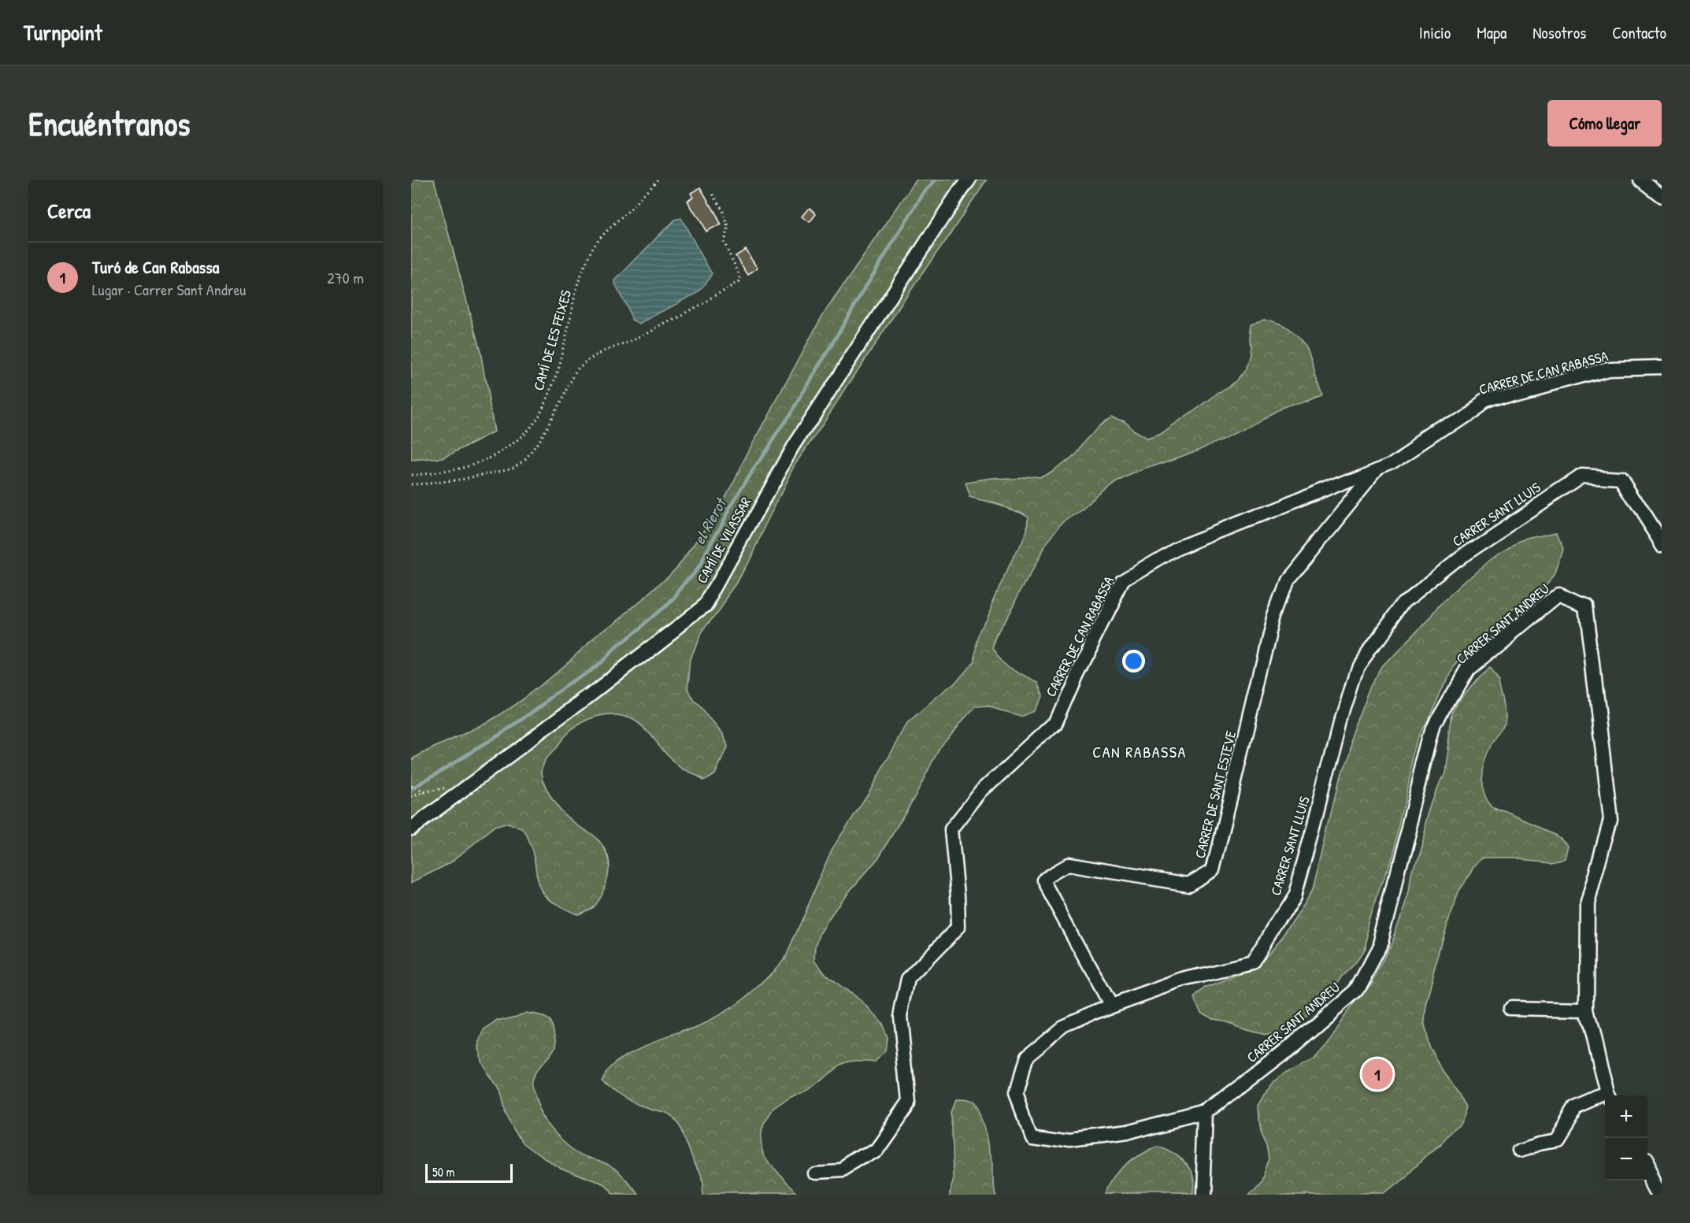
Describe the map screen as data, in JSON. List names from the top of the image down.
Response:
{
  "streets": {
    "street": [
      "CARRER DE CAN RABASSA",
      "CARRER SANT LLUIS",
      "CAMÍ DE VILASSAR",
      "CARRER SANT ANDREU",
      "CARRER DE SANT ESTEVE"
    ],
    "path": ["CAMÍ DE LES FEIXES"]
  },
  "crossings": [
    ["CARRER DE CAN RABASSA", "CARRER DE SANT ESTEVE"],
    ["CARRER SANT LLUIS", "CARRER SANT ANDREU"],
    ["CARRER SANT LLUIS", "CARRER DE SANT ESTEVE"]
  ],
  "districts": ["CAN RABASSA"],
  "water": ["el Rierot"],
  "scale_bar": "50 m",
  "page": {
    "header": "Turnpoint",
    "nav": [
      "Inicio",
      "Mapa",
      "Nosotros",
      "Contacto"
    ],
    "buttons": "Cómo llegar",
    "title": "Encuéntranos",
    "heading": "Cerca",
    "list": [
      {
        "mark": "1",
        "name": "Turó de Can Rabassa",
        "note": "Lugar · Carrer Sant Andreu",
        "value": "270 m"
      }
    ],
    "pins": "1",
    "map_buttons": ["+", "−"],
    "scale": "50 m"
  }
}
